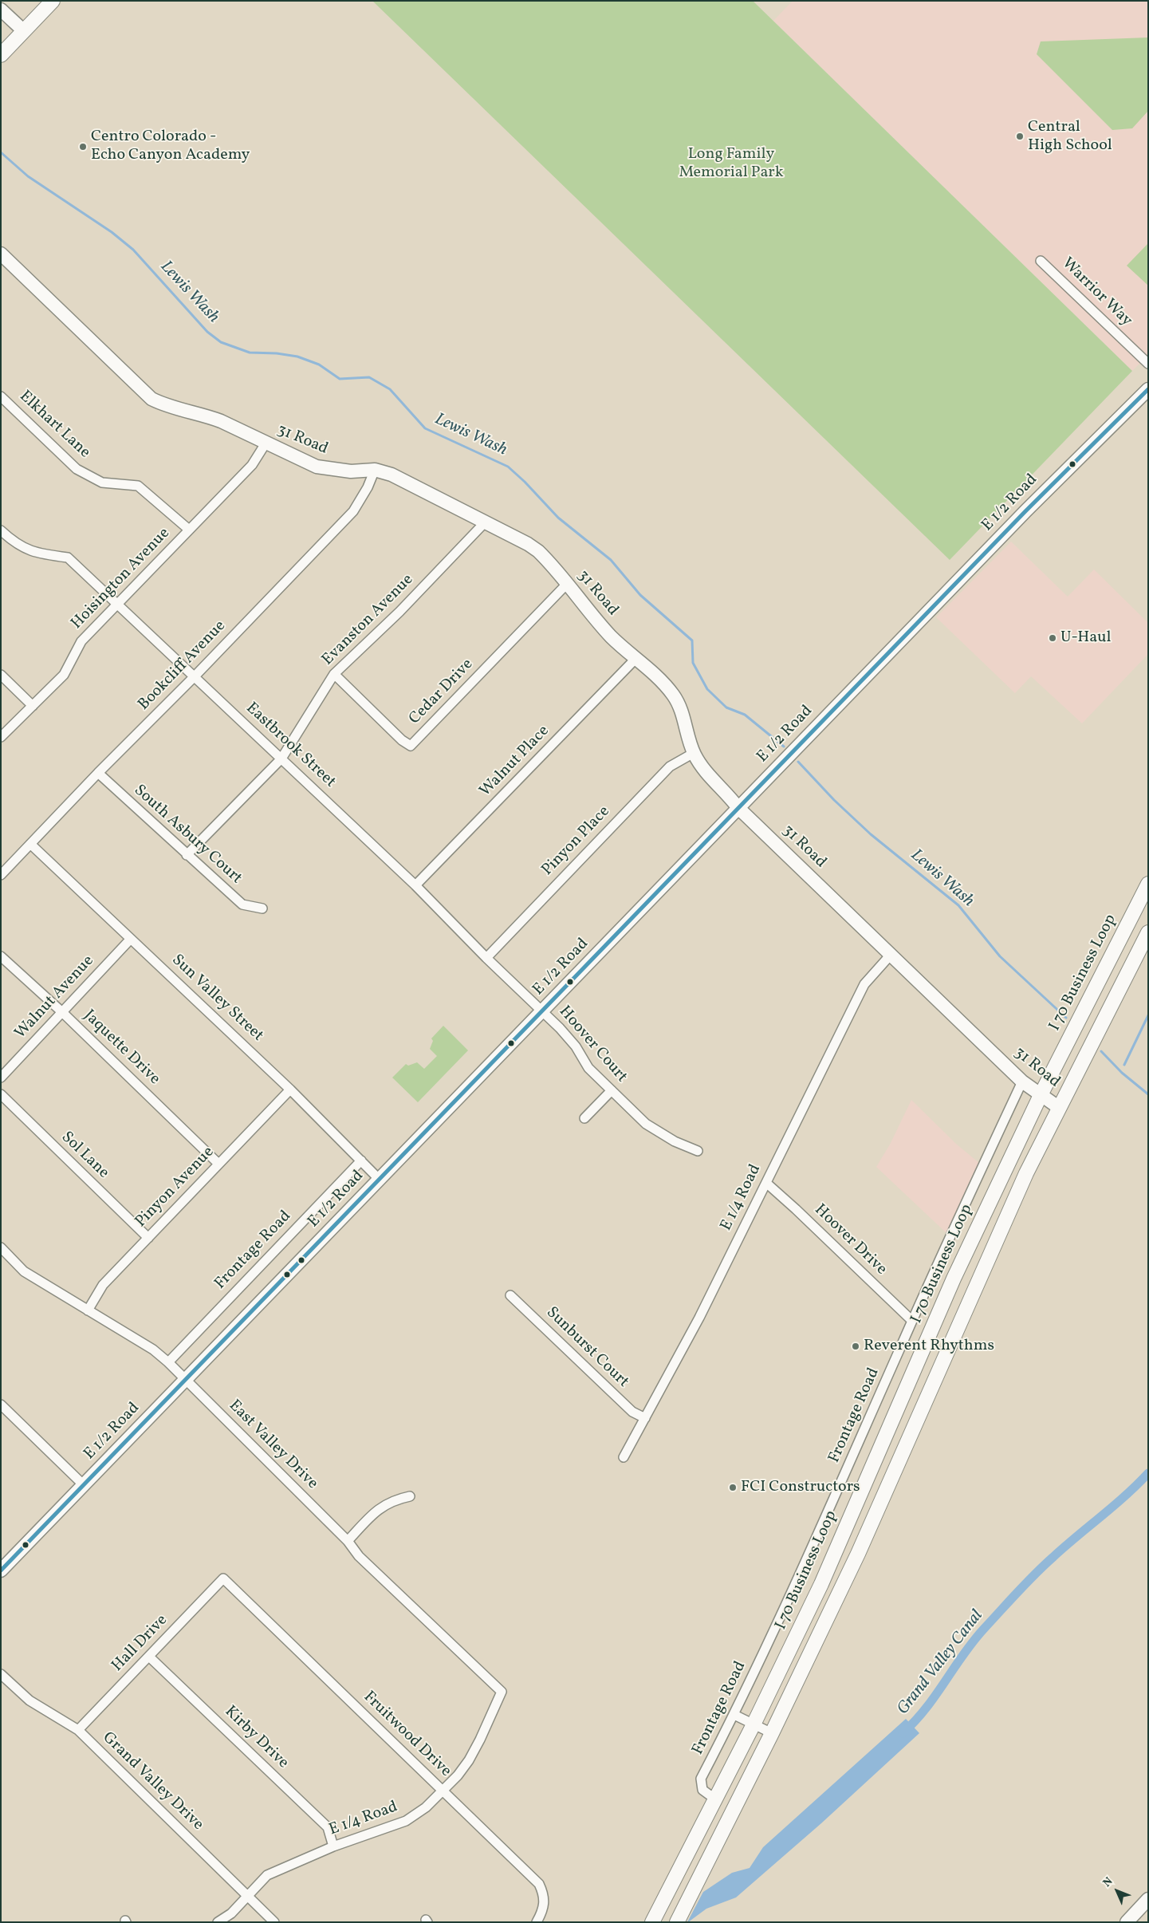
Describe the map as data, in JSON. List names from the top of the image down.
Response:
{
  "streets": {
    "main road": ["31 Road", "E 1/2 Road", "I 70 Business Loop"],
    "street": [
      "Warrior Way",
      "Elkhart Lane",
      "Hoisington Avenue",
      "Evanston Avenue",
      "Bookcliff Avenue",
      "Cedar Drive",
      "Eastbrook Street",
      "Walnut Place",
      "South Asbury Court",
      "Pinyon Place",
      "Walnut Avenue",
      "Sun Valley Street",
      "Hoover Court",
      "Jaquette Drive",
      "Sol Lane",
      "Pinyon Avenue",
      "E 1/4 Road",
      "Hoover Drive",
      "Frontage Road",
      "Sunburst Court",
      "East Valley Drive",
      "Hall Drive",
      "Fruitwood Drive",
      "Kirby Drive",
      "Grand Valley Drive"
    ]
  },
  "crossings": [
    ["Elkhart Lane", "Hoisington Avenue"],
    ["31 Road", "E 1/2 Road"],
    ["31 Road", "Hoisington Avenue"],
    ["31 Road", "Evanston Avenue"],
    ["31 Road", "Bookcliff Avenue"],
    ["31 Road", "Cedar Drive"],
    ["31 Road", "Walnut Place"],
    ["31 Road", "Pinyon Place"],
    ["31 Road", "I 70 Business Loop"],
    ["31 Road", "E 1/4 Road"],
    ["31 Road", "Frontage Road"],
    ["E 1/2 Road", "Eastbrook Street"],
    ["E 1/2 Road", "Sun Valley Street"],
    ["E 1/2 Road", "Hoover Court"],
    ["E 1/2 Road", "East Valley Drive"],
    ["Hoisington Avenue", "Eastbrook Street"],
    ["Evanston Avenue", "Cedar Drive"],
    ["Evanston Avenue", "Eastbrook Street"],
    ["Evanston Avenue", "South Asbury Court"],
    ["Bookcliff Avenue", "Eastbrook Street"],
    ["Bookcliff Avenue", "South Asbury Court"],
    ["Bookcliff Avenue", "Sun Valley Street"],
    ["Eastbrook Street", "Walnut Place"],
    ["Eastbrook Street", "Pinyon Place"],
    ["Eastbrook Street", "Hoover Court"],
    ["I 70 Business Loop", "Frontage Road"],
    ["Walnut Avenue", "Sun Valley Street"],
    ["Walnut Avenue", "Jaquette Drive"],
    ["Sun Valley Street", "Pinyon Avenue"],
    ["Sun Valley Street", "Frontage Road"],
    ["Jaquette Drive", "Pinyon Avenue"],
    ["Sol Lane", "Pinyon Avenue"],
    ["Pinyon Avenue", "East Valley Drive"],
    ["E 1/4 Road", "Hoover Drive"],
    ["E 1/4 Road", "Sunburst Court"],
    ["E 1/4 Road", "East Valley Drive"],
    ["E 1/4 Road", "Fruitwood Drive"],
    ["E 1/4 Road", "Kirby Drive"],
    ["E 1/4 Road", "Grand Valley Drive"],
    ["Hoover Drive", "Frontage Road"],
    ["Frontage Road", "East Valley Drive"],
    ["Hall Drive", "Fruitwood Drive"],
    ["Hall Drive", "Kirby Drive"],
    ["Hall Drive", "Grand Valley Drive"]
  ],
  "water": ["Lewis Wash", "Grand Valley Canal"],
  "parks": ["Long Family Memorial Park"],
  "places": [
    "Central High School",
    "Centro Colorado - Echo Canyon Academy",
    "U-Haul",
    "Reverent Rhythms",
    "FCI Constructors"
  ],
  "north": "top left"
}
